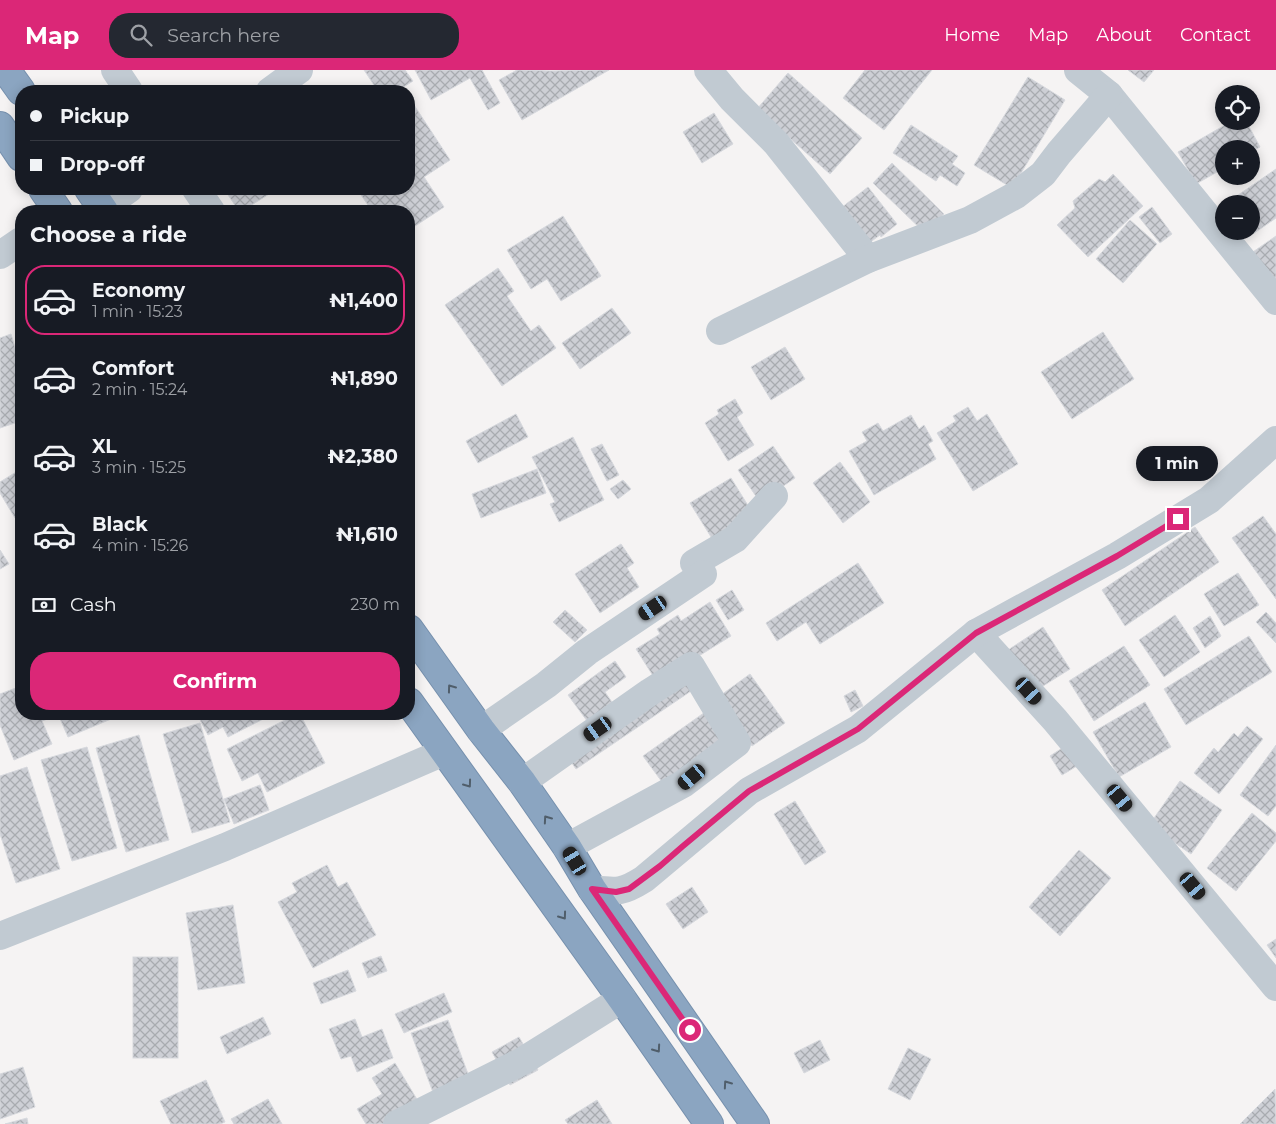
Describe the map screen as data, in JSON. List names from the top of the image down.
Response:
{
  "page": {
    "header": "Map",
    "search": "Search here",
    "nav": [
      "Home",
      "Map",
      "About",
      "Contact"
    ],
    "map_buttons": ["+", "−"],
    "banner": ["Pickup", "Drop-off"],
    "heading": "Choose a ride",
    "list": [
      {
        "name": "Economy",
        "note": "1 min · 15:23",
        "value": "₦1,400"
      },
      {
        "name": "Comfort",
        "note": "2 min · 15:24",
        "value": "₦1,890"
      },
      {
        "name": "XL",
        "note": "3 min · 15:25",
        "value": "₦2,380"
      },
      {
        "name": "Black",
        "note": "4 min · 15:26",
        "value": "₦1,610"
      }
    ],
    "bubble": "1 min",
    "pay": ["Cash", "230 m"],
    "buttons": "Confirm"
  }
}
